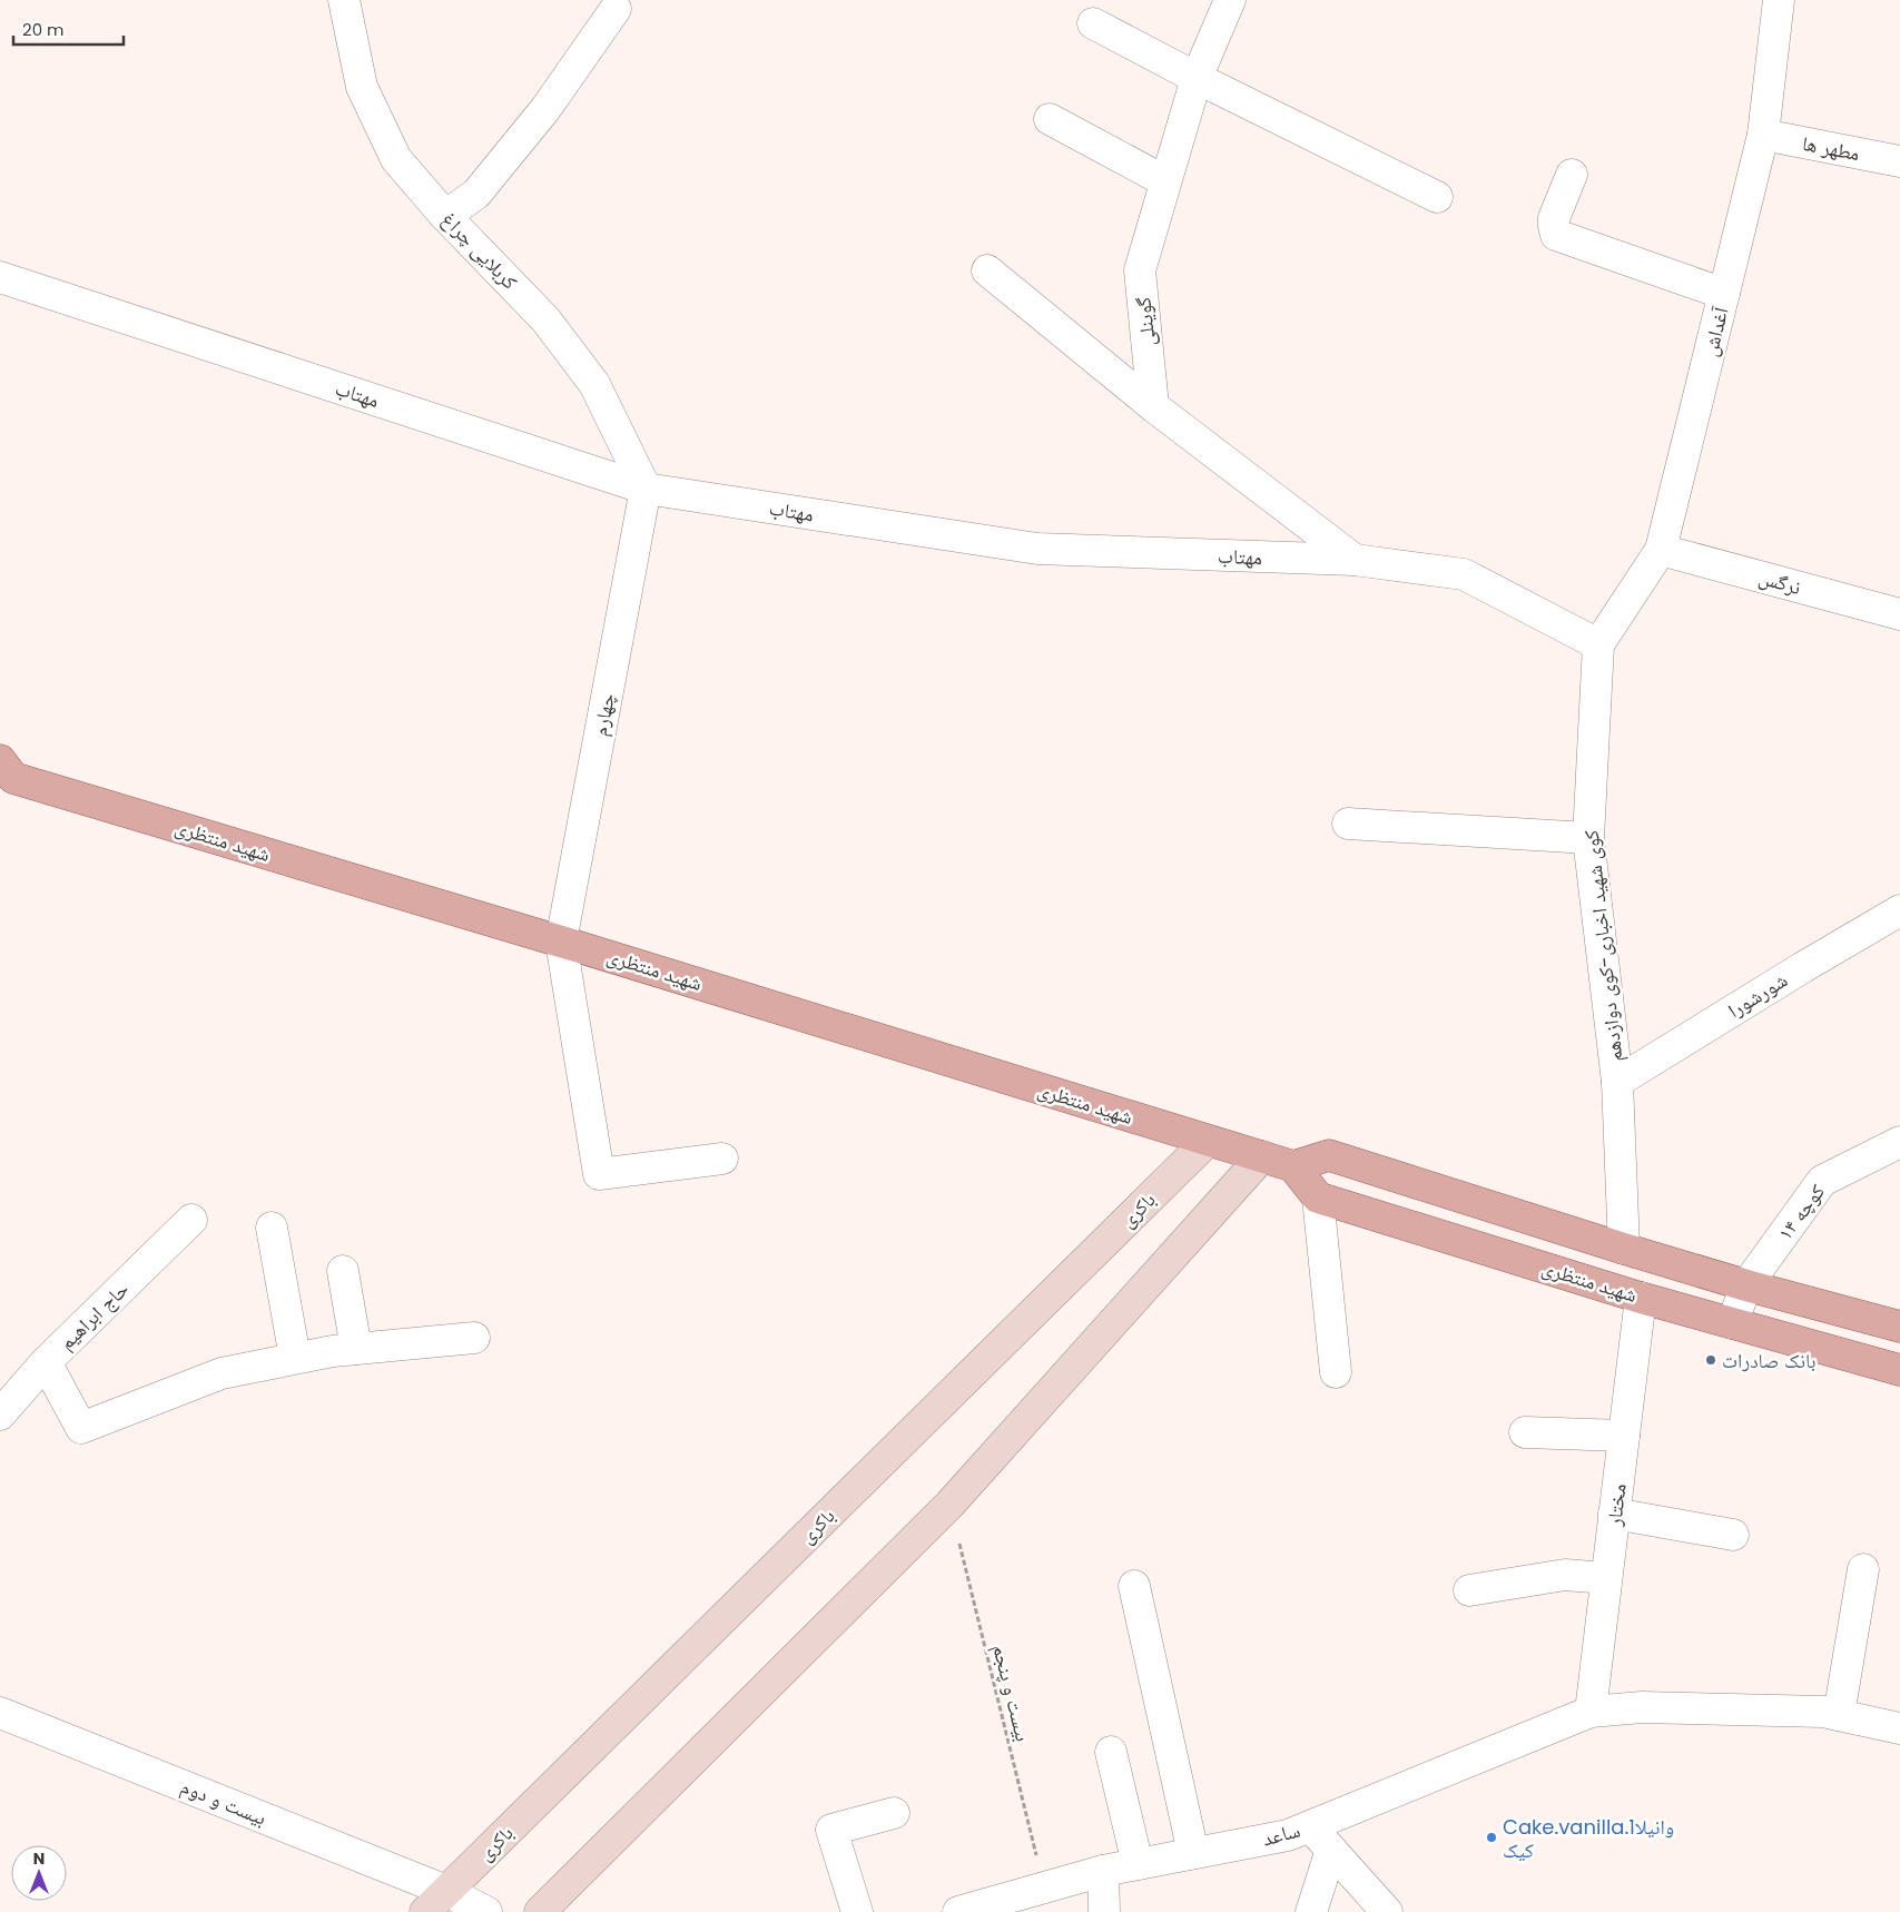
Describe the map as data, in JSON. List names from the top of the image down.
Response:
{
  "streets": {
    "main road": ["شهید منتظری", "باکری"],
    "street": [
      "مطهر ها",
      "کربلایی چراغ",
      "گوینلی",
      "آغداش",
      "مهتاب",
      "نرگس",
      "چهارم",
      "کوی شهید اخباری-کوی دوازدهم",
      "شورشورا",
      "کوچه ۱۴",
      "حاج ابراهیم",
      "مختار",
      "بیست و دوم",
      "ساعد"
    ],
    "path": ["بیست و پنجم"]
  },
  "crossings": [
    ["مطهر ها", "آغداش"],
    ["کربلایی چراغ", "مهتاب"],
    ["کربلایی چراغ", "چهارم"],
    ["آغداش", "مهتاب"],
    ["آغداش", "نرگس"],
    ["آغداش", "کوی شهید اخباری-کوی دوازدهم"],
    ["مهتاب", "چهارم"],
    ["مهتاب", "کوی شهید اخباری-کوی دوازدهم"],
    ["چهارم", "شهید منتظری"],
    ["شهید منتظری", "کوی شهید اخباری-کوی دوازدهم"],
    ["شهید منتظری", "باکری"],
    ["شهید منتظری", "کوچه ۱۴"],
    ["شهید منتظری", "مختار"],
    ["کوی شهید اخباری-کوی دوازدهم", "شورشورا"],
    ["باکری", "بیست و دوم"],
    ["مختار", "ساعد"],
    ["بیست و پنجم", "ساعد"]
  ],
  "places": ["بانک صادرات", "Cake.vanilla.1وانیلا کیک"],
  "scale_bar": "20 m",
  "north": "top"
}
